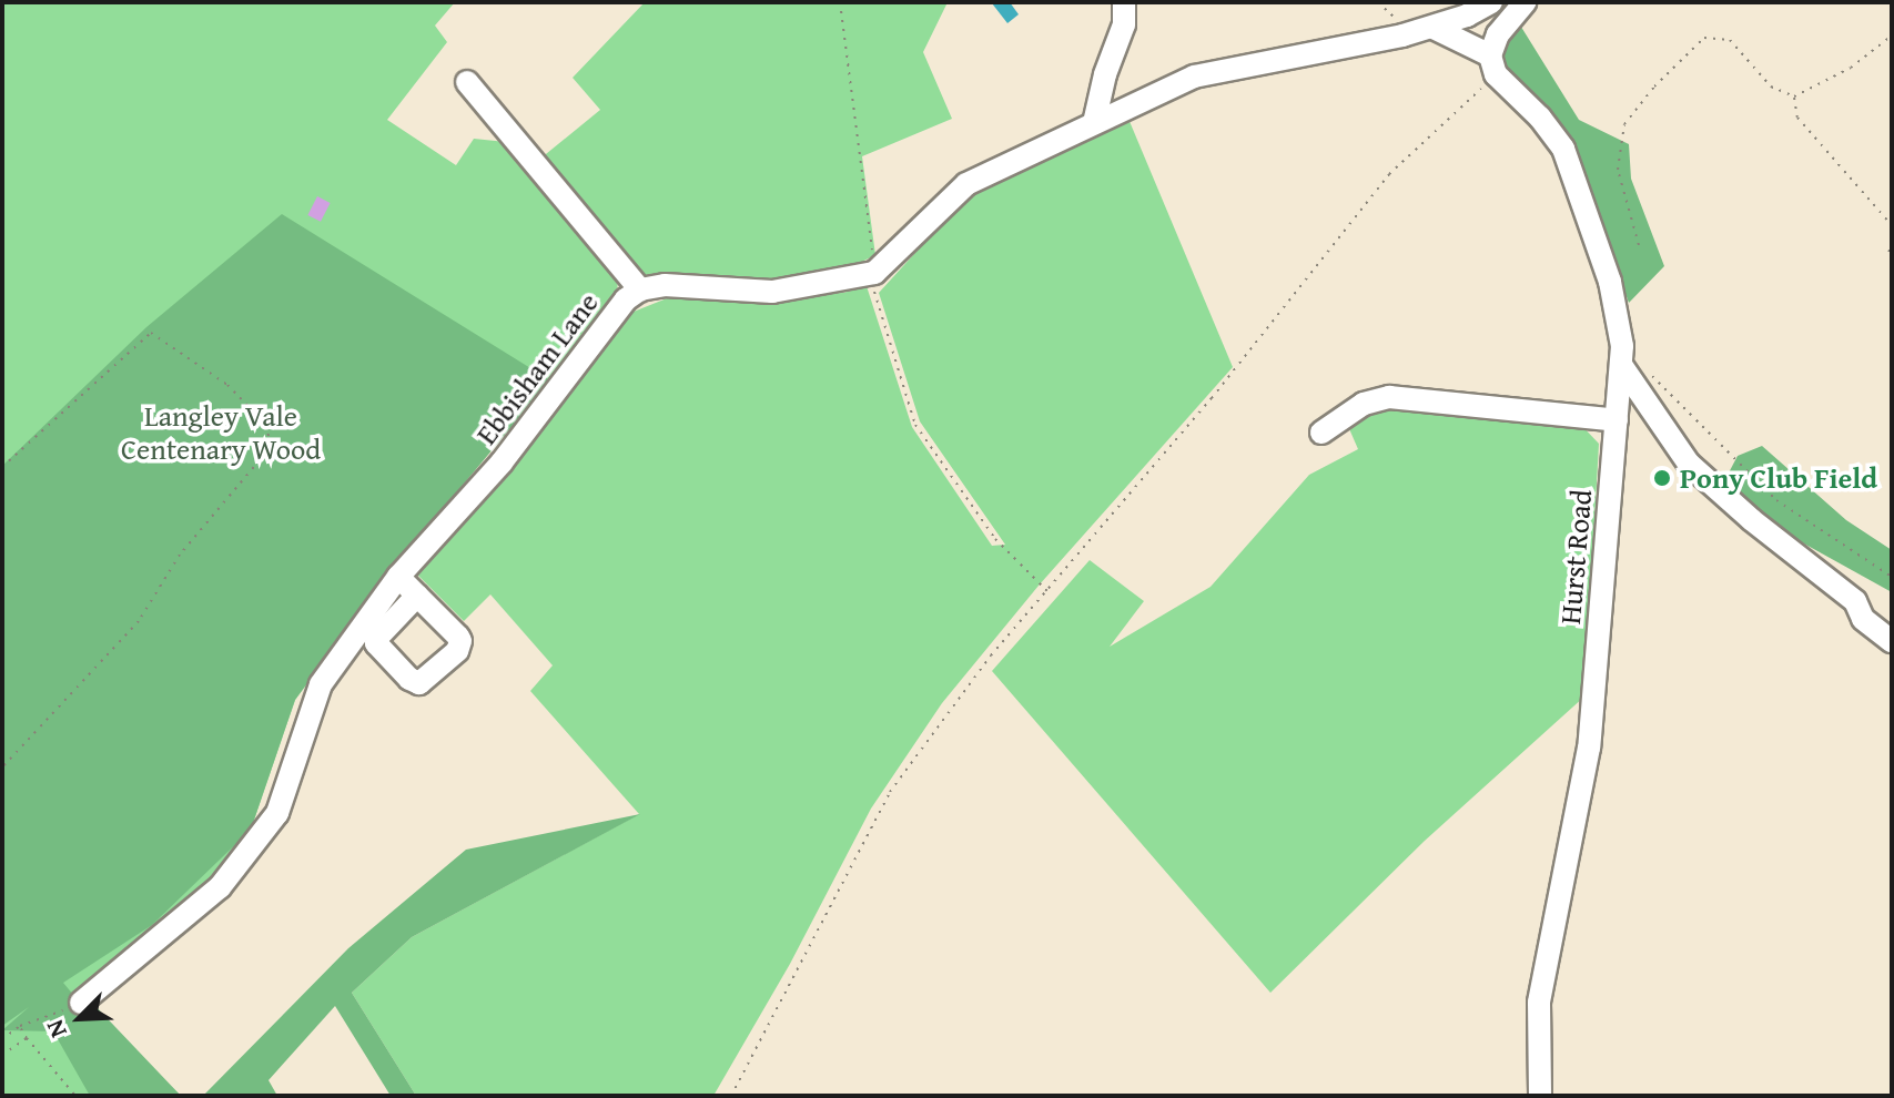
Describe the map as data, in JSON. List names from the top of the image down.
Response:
{
  "streets": {
    "street": ["Ebbisham Lane", "Hurst Road"]
  },
  "parks": ["Langley Vale Centenary Wood"],
  "places": ["Pony Club Field"],
  "north": "bottom left"
}
